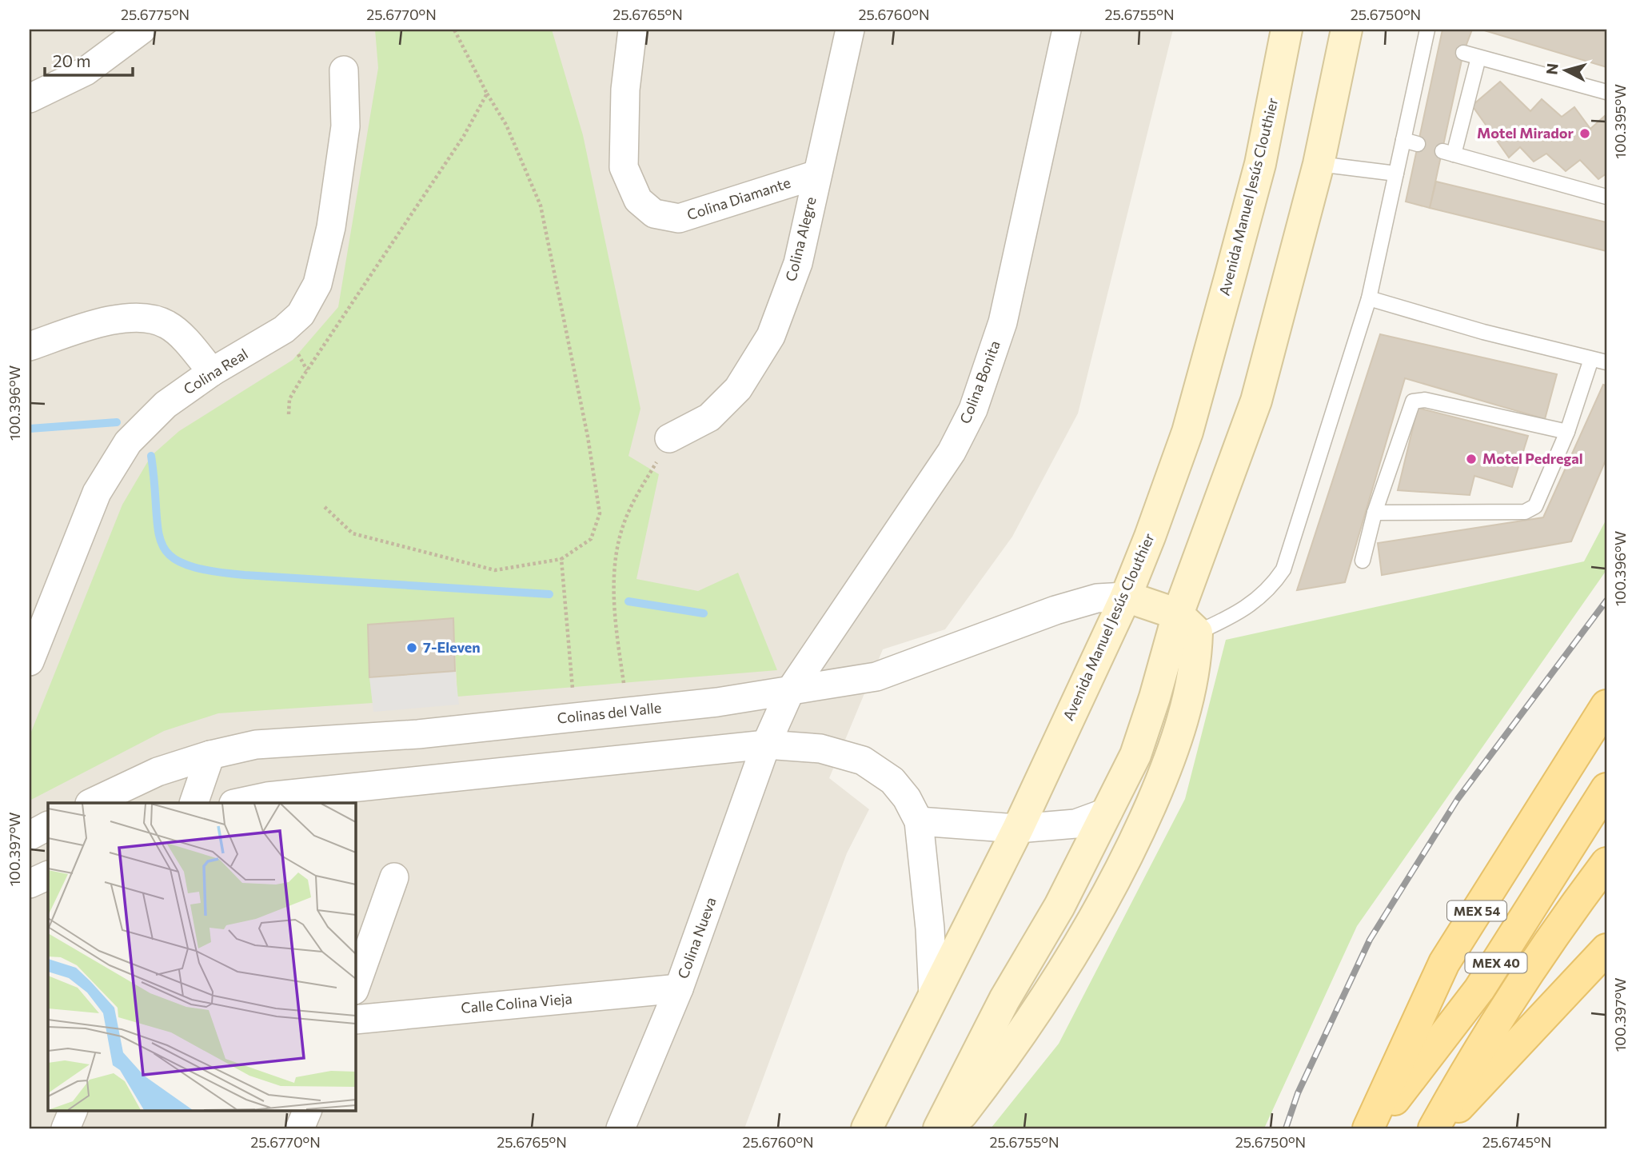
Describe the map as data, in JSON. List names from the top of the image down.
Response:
{
  "streets": {
    "main road": ["MEX 54", "MEX 40"],
    "street": [
      "Avenida Manuel Jesús Clouthier",
      "Colina Diamante",
      "Colina Alegre",
      "Colina Real",
      "Colina Bonita",
      "Colinas del Valle",
      "Colina Nueva",
      "Calle Colina Vieja"
    ]
  },
  "crossings": [
    ["Avenida Manuel Jesús Clouthier", "Colinas del Valle"],
    ["Colina Diamante", "Colina Alegre"],
    ["Colina Bonita", "Colinas del Valle"],
    ["Colina Bonita", "Colina Nueva"],
    ["Colina Nueva", "Calle Colina Vieja"]
  ],
  "places": ["Motel Mirador", "Motel Pedregal", "7-Eleven"],
  "scale_bar": "20 m",
  "north": "left",
  "coordinates": [
    "25.6775°N",
    "25.6770°N",
    "25.6765°N",
    "25.6760°N",
    "25.6755°N",
    "25.6750°N",
    "100.395°W",
    "100.396°W",
    "100.397°W",
    "25.6745°N"
  ]
}
